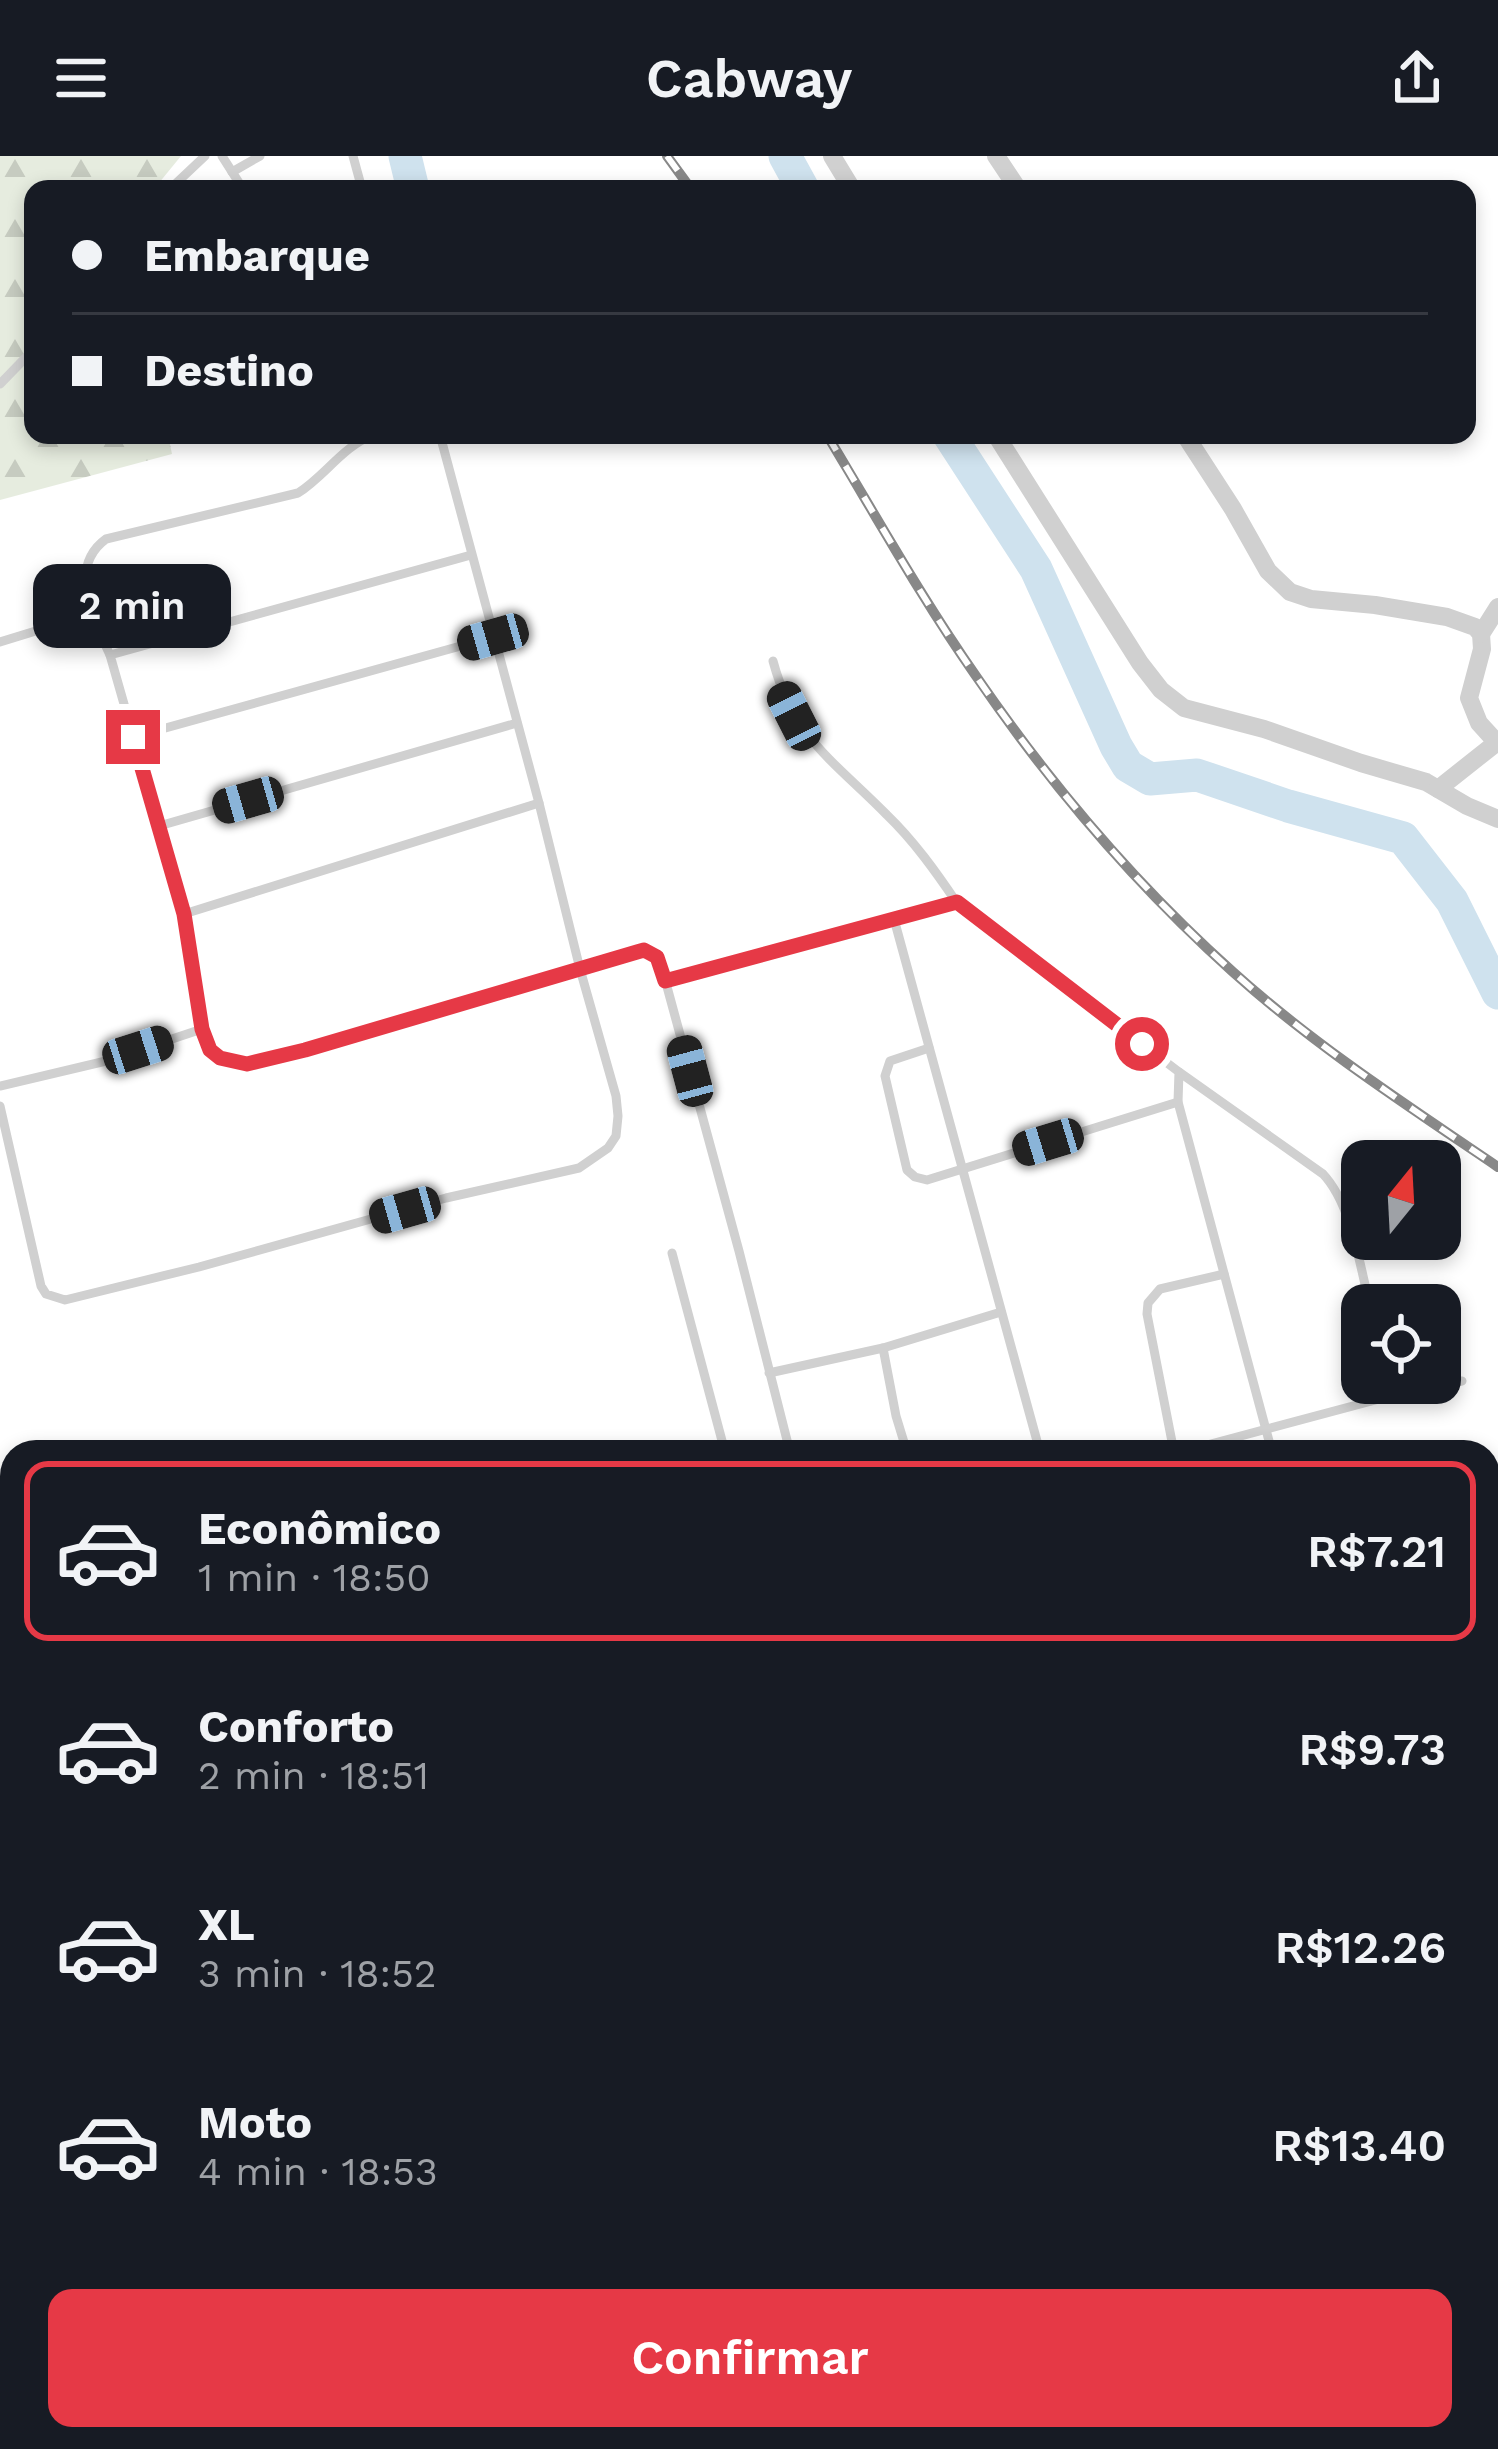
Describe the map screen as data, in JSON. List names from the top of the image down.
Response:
{
  "north": "top",
  "page": {
    "header": "Cabway",
    "banner": ["Embarque", "Destino"],
    "bubble": "2 min",
    "list": [
      {
        "name": "Econômico",
        "note": "1 min · 18:50",
        "value": "R$7.21"
      },
      {
        "name": "Conforto",
        "note": "2 min · 18:51",
        "value": "R$9.73"
      },
      {
        "name": "XL",
        "note": "3 min · 18:52",
        "value": "R$12.26"
      },
      {
        "name": "Moto",
        "note": "4 min · 18:53",
        "value": "R$13.40"
      }
    ],
    "buttons": "Confirmar"
  }
}
